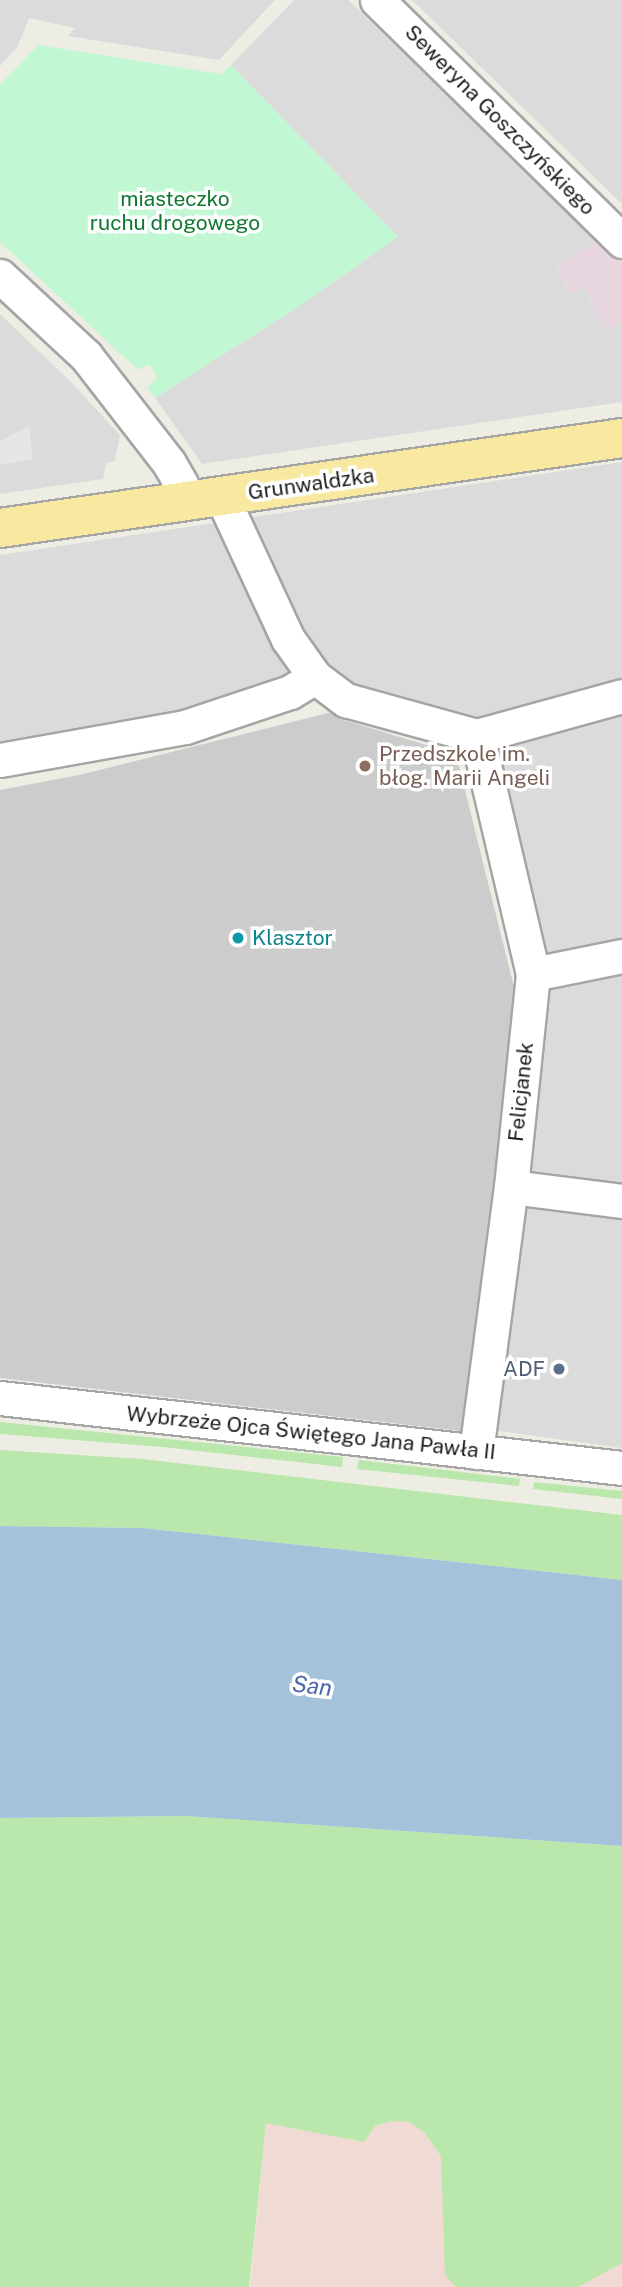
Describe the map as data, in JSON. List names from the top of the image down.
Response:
{
  "streets": {
    "main road": ["Grunwaldzka"],
    "street": ["Seweryna Goszczyńskiego", "Felicjanek", "Wybrzeże Ojca Świętego Jana Pawła II"]
  },
  "crossings": [
    ["Felicjanek", "Wybrzeże Ojca Świętego Jana Pawła II"]
  ],
  "water": ["San"],
  "parks": ["miasteczko ruchu drogowego"],
  "places": ["Przedszkole im. błog. Marii Angeli", "Klasztor", "ADF"]
}
